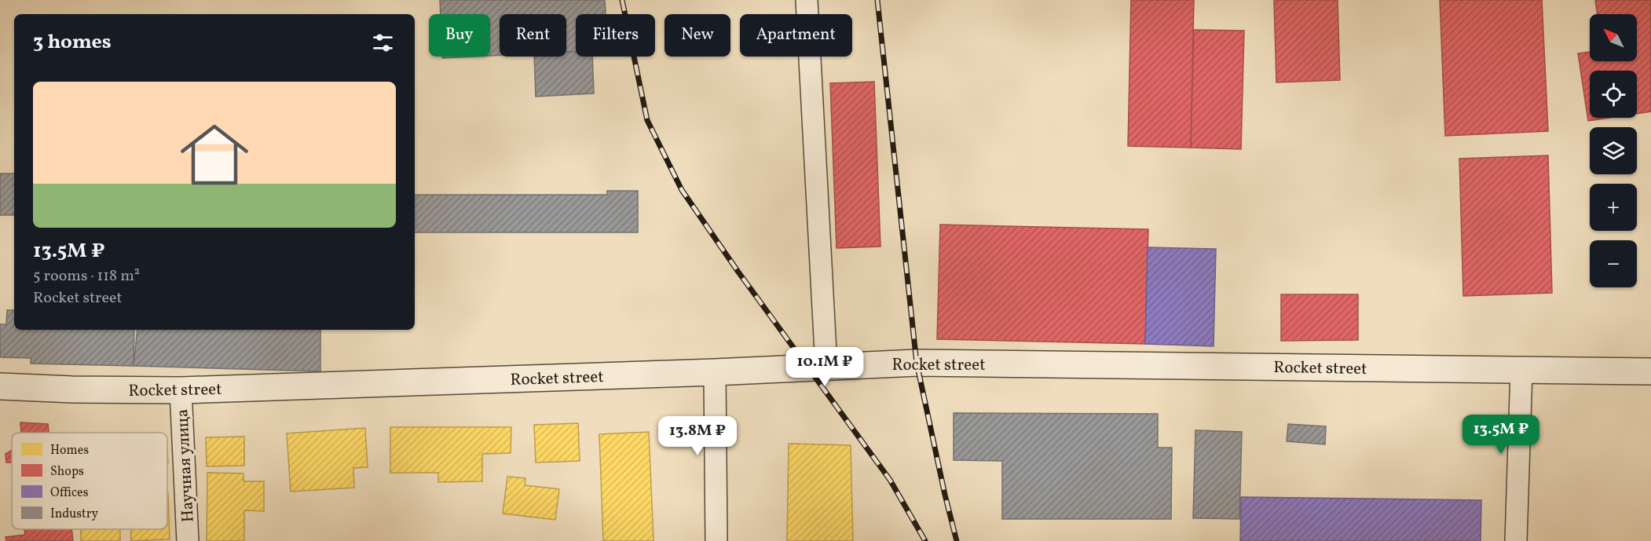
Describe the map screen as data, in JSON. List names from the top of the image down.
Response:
{
  "streets": {
    "street": ["Rocket street", "Научная улица"]
  },
  "crossings": [
    ["Rocket street", "Научная улица"]
  ],
  "legend": [
    "Homes",
    "Shops",
    "Offices",
    "Industry"
  ],
  "north": "top left",
  "page": {
    "map_buttons": ["+", "−"],
    "chip": [
      "Buy",
      "Rent",
      "Filters",
      "New",
      "Apartment"
    ],
    "heading": "3 homes",
    "list": [
      {
        "name": "13.5M ₽",
        "note": "5 rooms · 118 m² · Rocket street"
      }
    ],
    "price": ["10.1M ₽", "13.5M ₽", "13.8M ₽"]
  }
}
